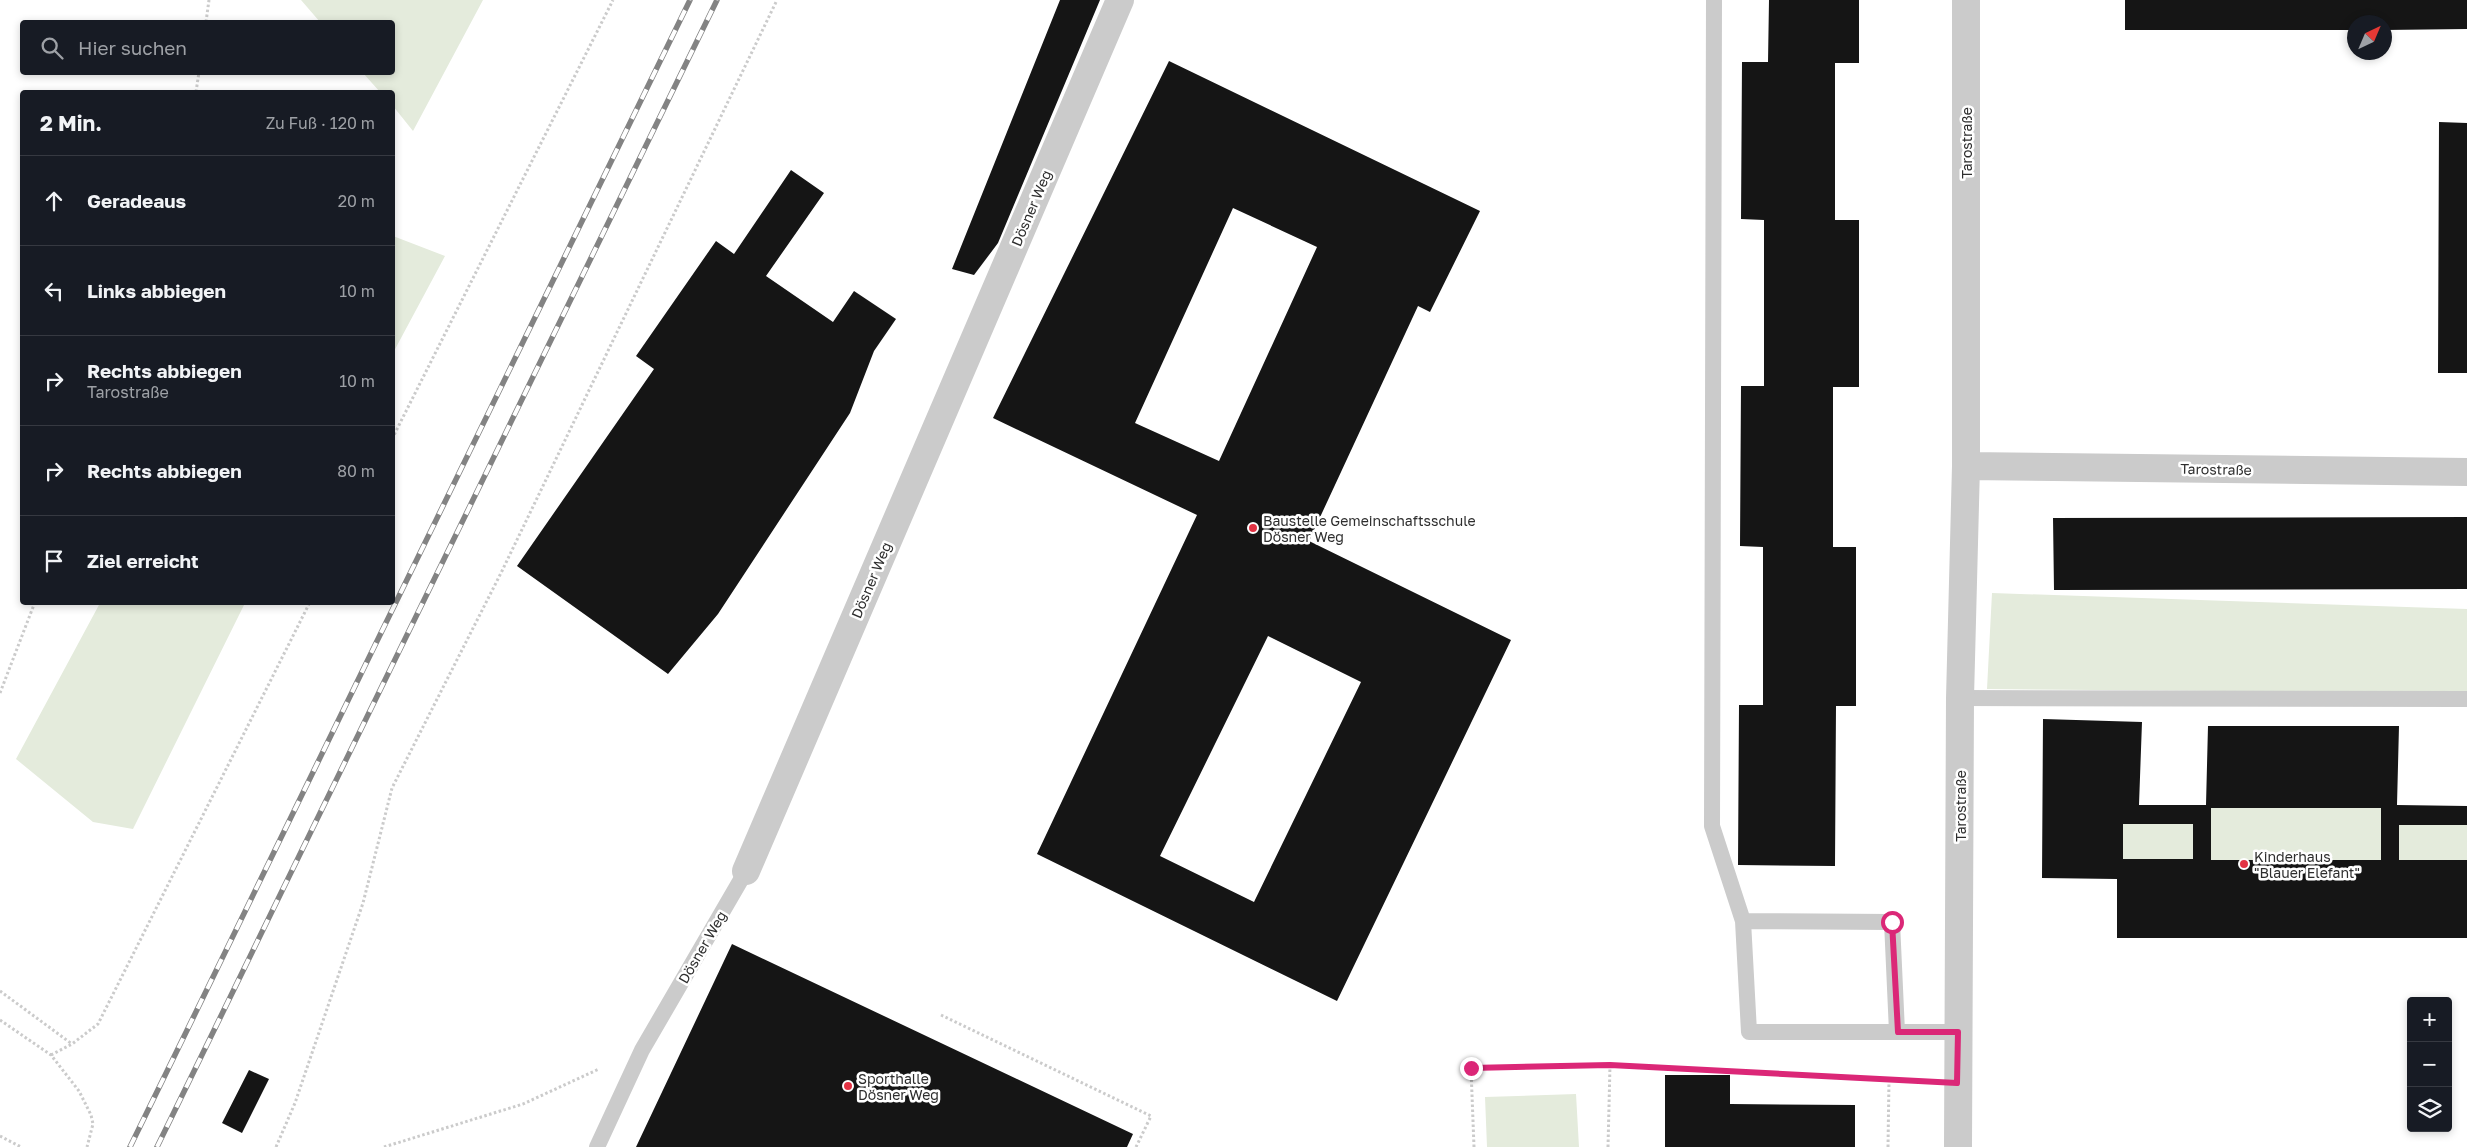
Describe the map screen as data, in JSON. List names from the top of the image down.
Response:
{
  "streets": {
    "street": ["Tarostraße", "Dösner Weg"]
  },
  "places": ["Baustelle Gemeinschaftsschule Dösner Weg", "Kinderhaus \"Blauer Elefant\"", "Sporthalle Dösner Weg"],
  "north": "top right",
  "page": {
    "search": "Hier suchen",
    "heading": ["2 Min.", "Zu Fuß · 120 m"],
    "list": [
      ["Geradeaus", "20 m"],
      ["Links abbiegen", "10 m"],
      ["Rechts abbiegen", "Tarostraße", "10 m"],
      ["Rechts abbiegen", "80 m"],
      "Ziel erreicht"
    ],
    "map_buttons": ["+", "−"]
  }
}
